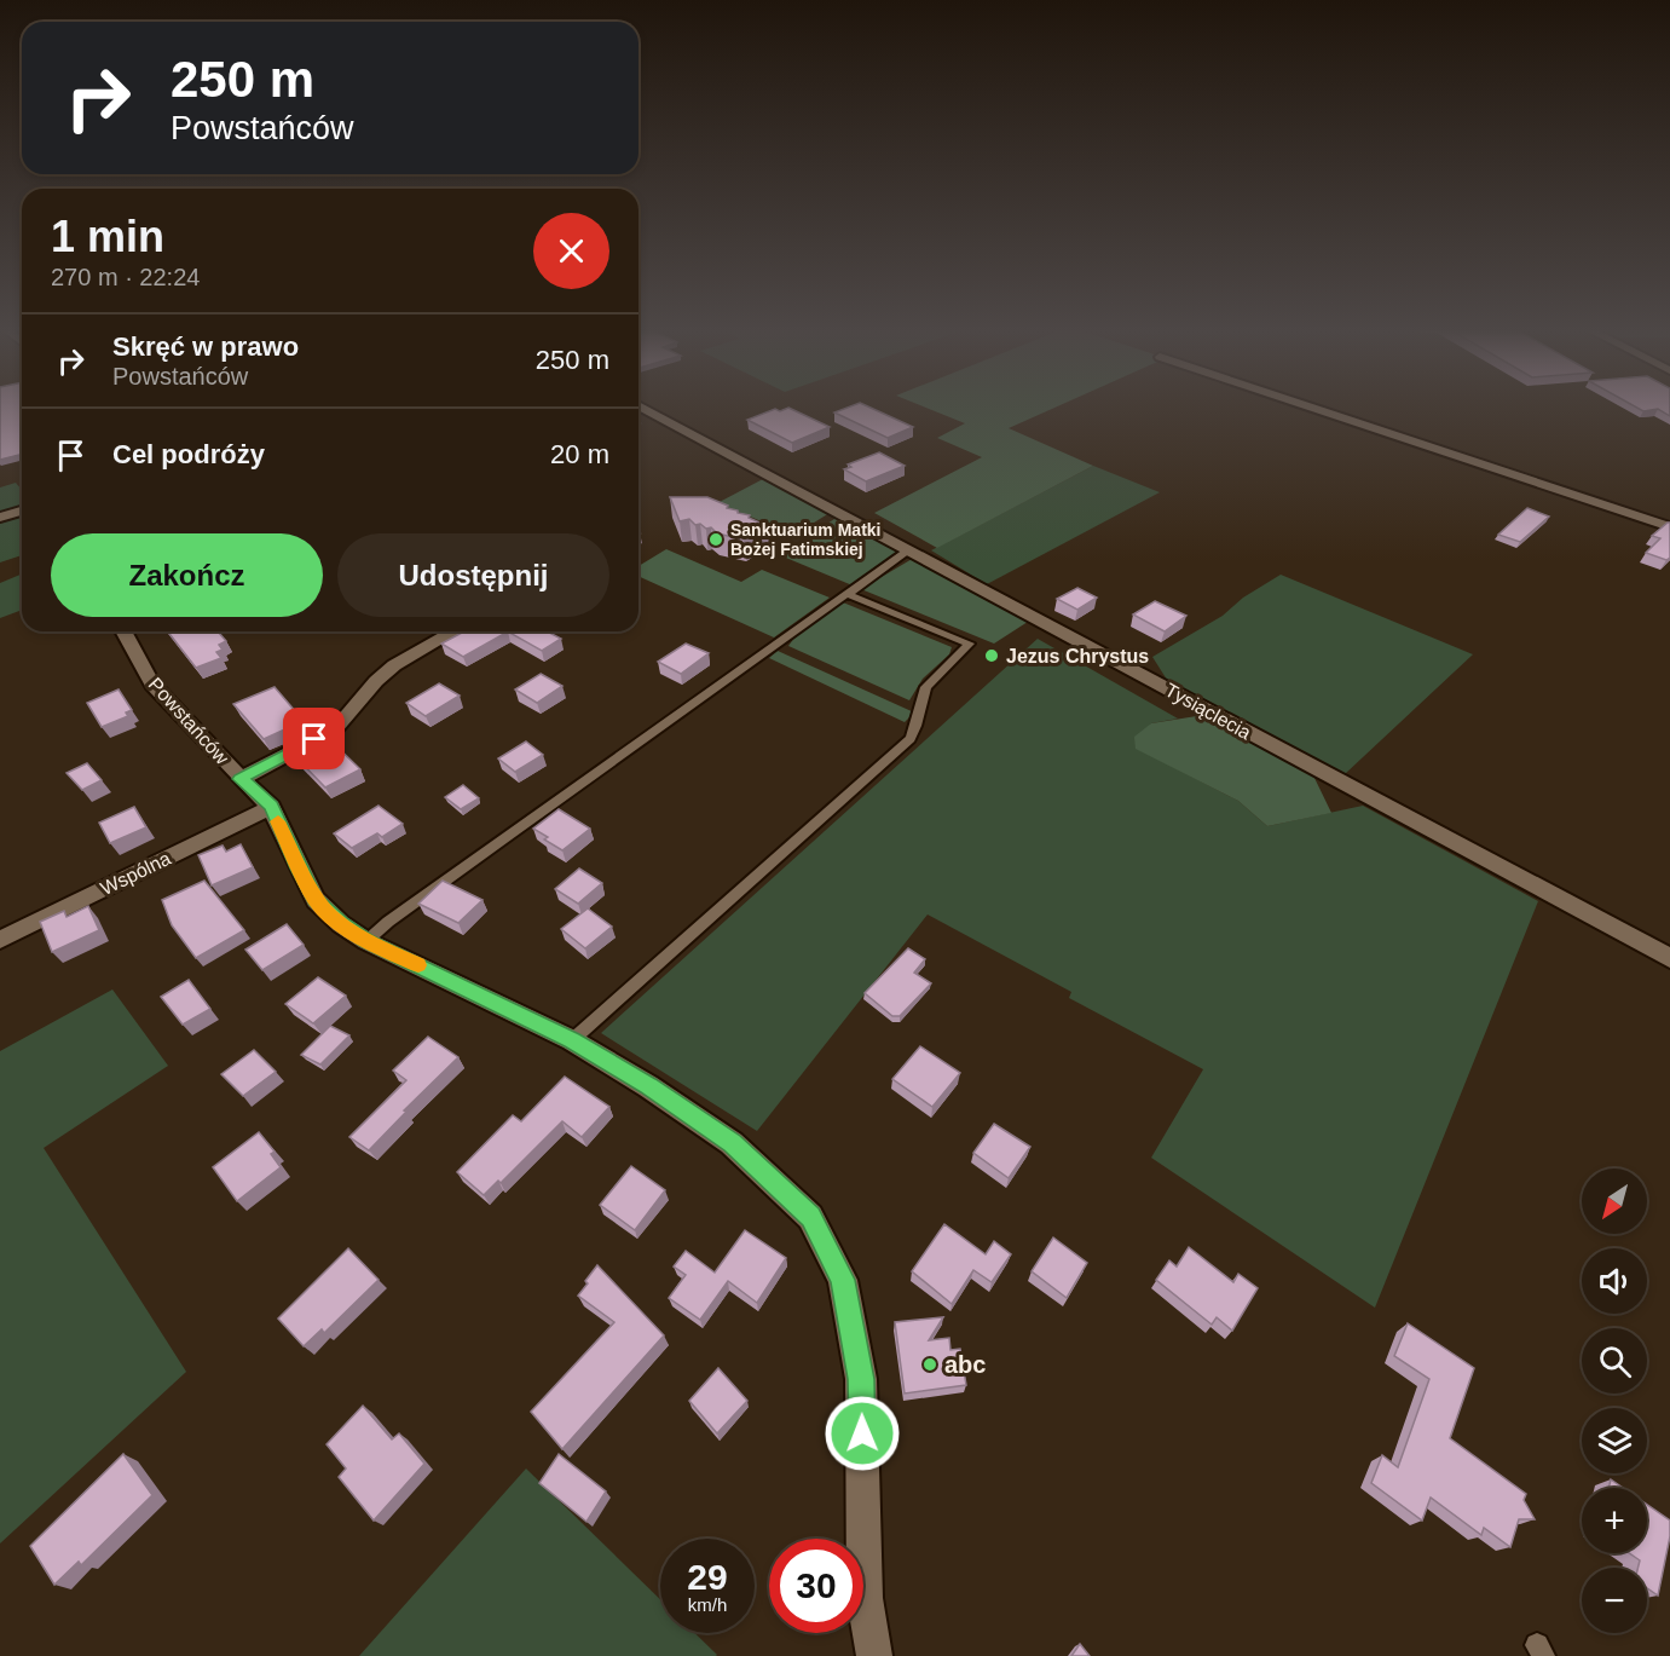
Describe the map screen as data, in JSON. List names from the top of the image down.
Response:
{
  "streets": {
    "street": ["Tysiąclecia", "Powstańców", "Wspólna"]
  },
  "crossings": [
    ["Powstańców", "Wspólna"]
  ],
  "places": ["Sanktuarium Matki Bożej Fatimskiej", "Jezus Chrystus", "abc"],
  "north": "bottom left",
  "page": {
    "turn": ["250 m", "Powstańców"],
    "heading": ["1 min", "270 m · 22:24"],
    "list": [
      {
        "name": "Skręć w prawo",
        "note": "Powstańców",
        "value": "250 m"
      },
      {
        "name": "Cel podróży",
        "value": "20 m"
      }
    ],
    "buttons": ["Zakończ", "Udostępnij"],
    "map_buttons": ["+", "−"],
    "speed": "29 km/h",
    "limit": "30"
  }
}
